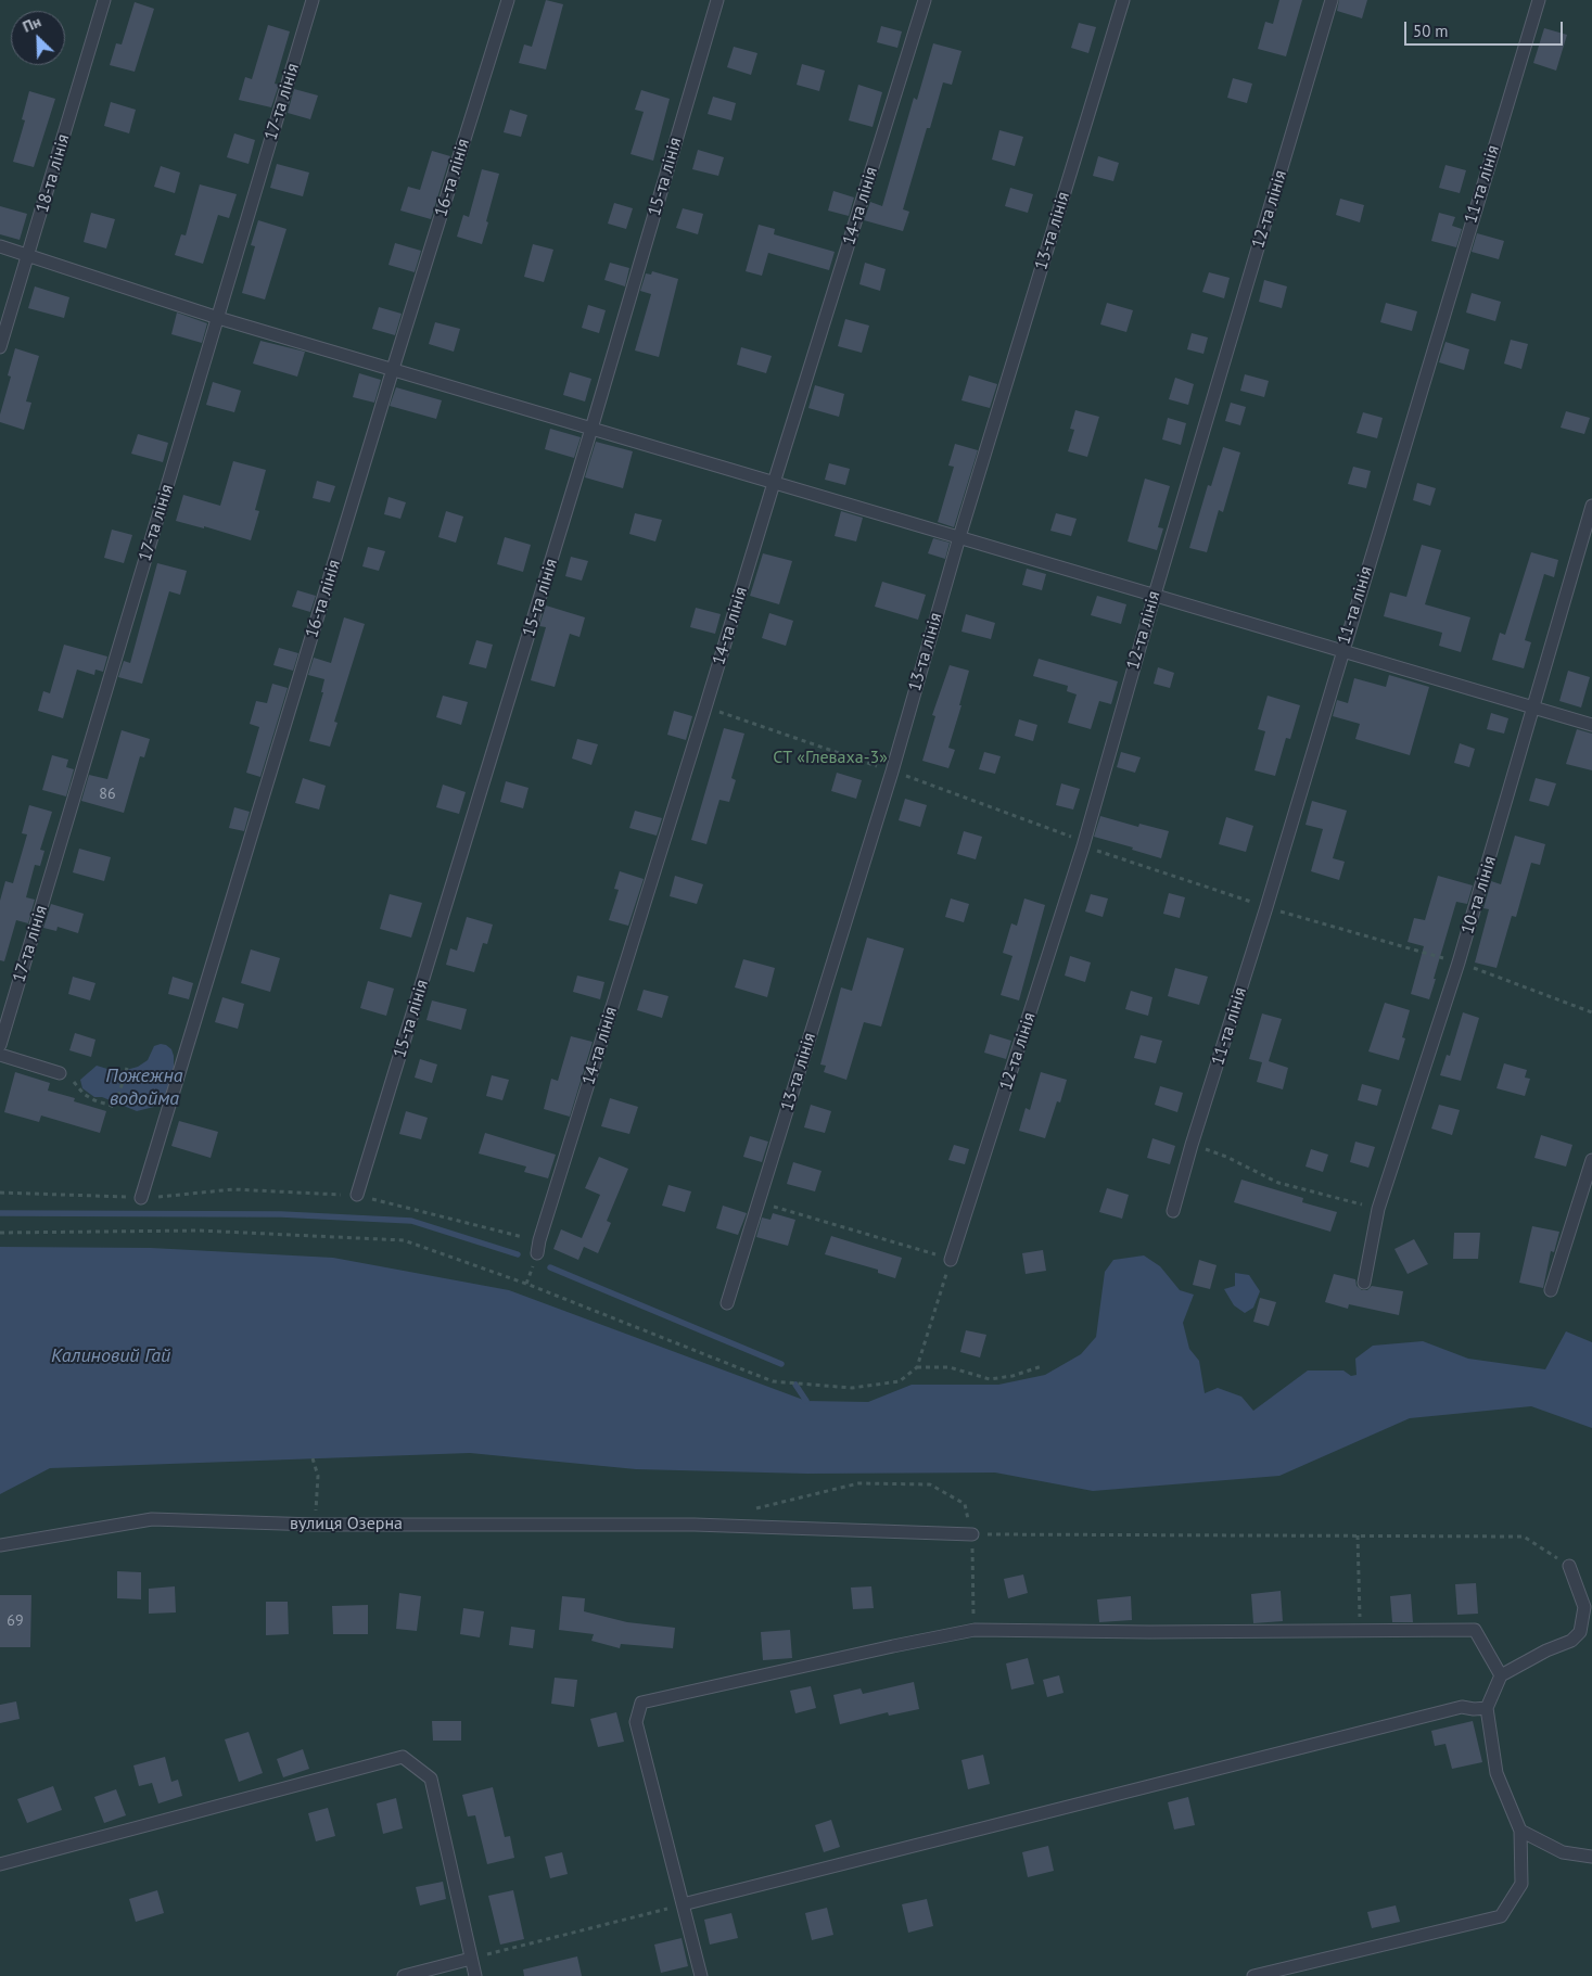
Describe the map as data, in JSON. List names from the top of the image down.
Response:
{
  "streets": {
    "lane": [
      "17-та лінія",
      "18-та лінія",
      "15-та лінія",
      "16-та лінія",
      "11-та лінія",
      "14-та лінія",
      "12-та лінія",
      "13-та лінія",
      "10-та лінія",
      "вулиця Озерна"
    ]
  },
  "water": ["Пожежна водойма", "Калиновий Гай"],
  "parks": ["СТ «Глеваха-3»"],
  "house_numbers": ["86", "69"],
  "scale_bar": "50 m",
  "north": "top left"
}
